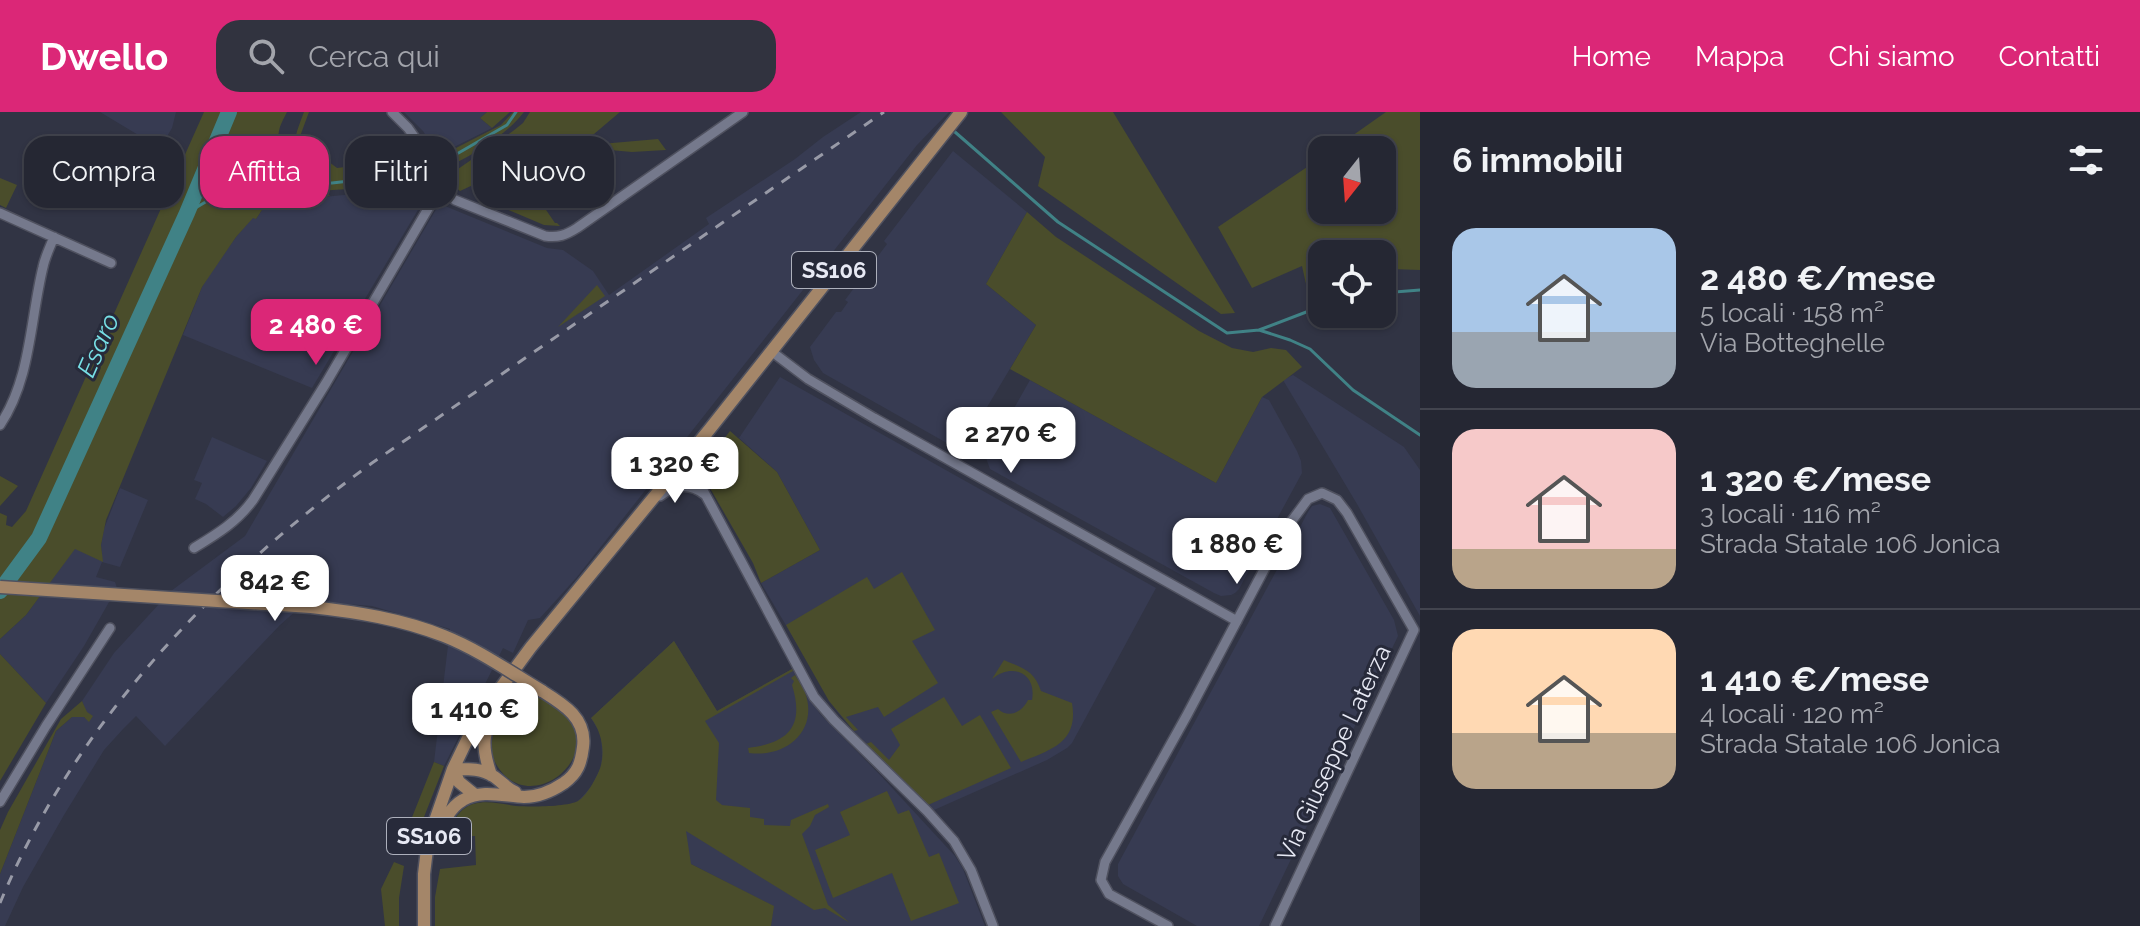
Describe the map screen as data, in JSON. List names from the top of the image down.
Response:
{
  "streets": {
    "main road": ["SS106"],
    "street": ["Via Giuseppe Laterza"]
  },
  "water": ["Esaro"],
  "north": "bottom",
  "page": {
    "header": "Dwello",
    "search": "Cerca qui",
    "nav": [
      "Home",
      "Mappa",
      "Chi siamo",
      "Contatti"
    ],
    "heading": "6 immobili",
    "chip": [
      "Compra",
      "Affitta",
      "Filtri",
      "Nuovo"
    ],
    "list": [
      {
        "name": "2 480 €/mese",
        "note": "5 locali · 158 m² · Via Botteghelle"
      },
      {
        "name": "1 320 €/mese",
        "note": "3 locali · 116 m² · Strada Statale 106 Jonica"
      },
      {
        "name": "1 410 €/mese",
        "note": "4 locali · 120 m² · Strada Statale 106 Jonica"
      }
    ],
    "price": [
      "2 480 €",
      "2 270 €",
      "1 320 €",
      "1 880 €",
      "842 €",
      "1 410 €"
    ]
  }
}
